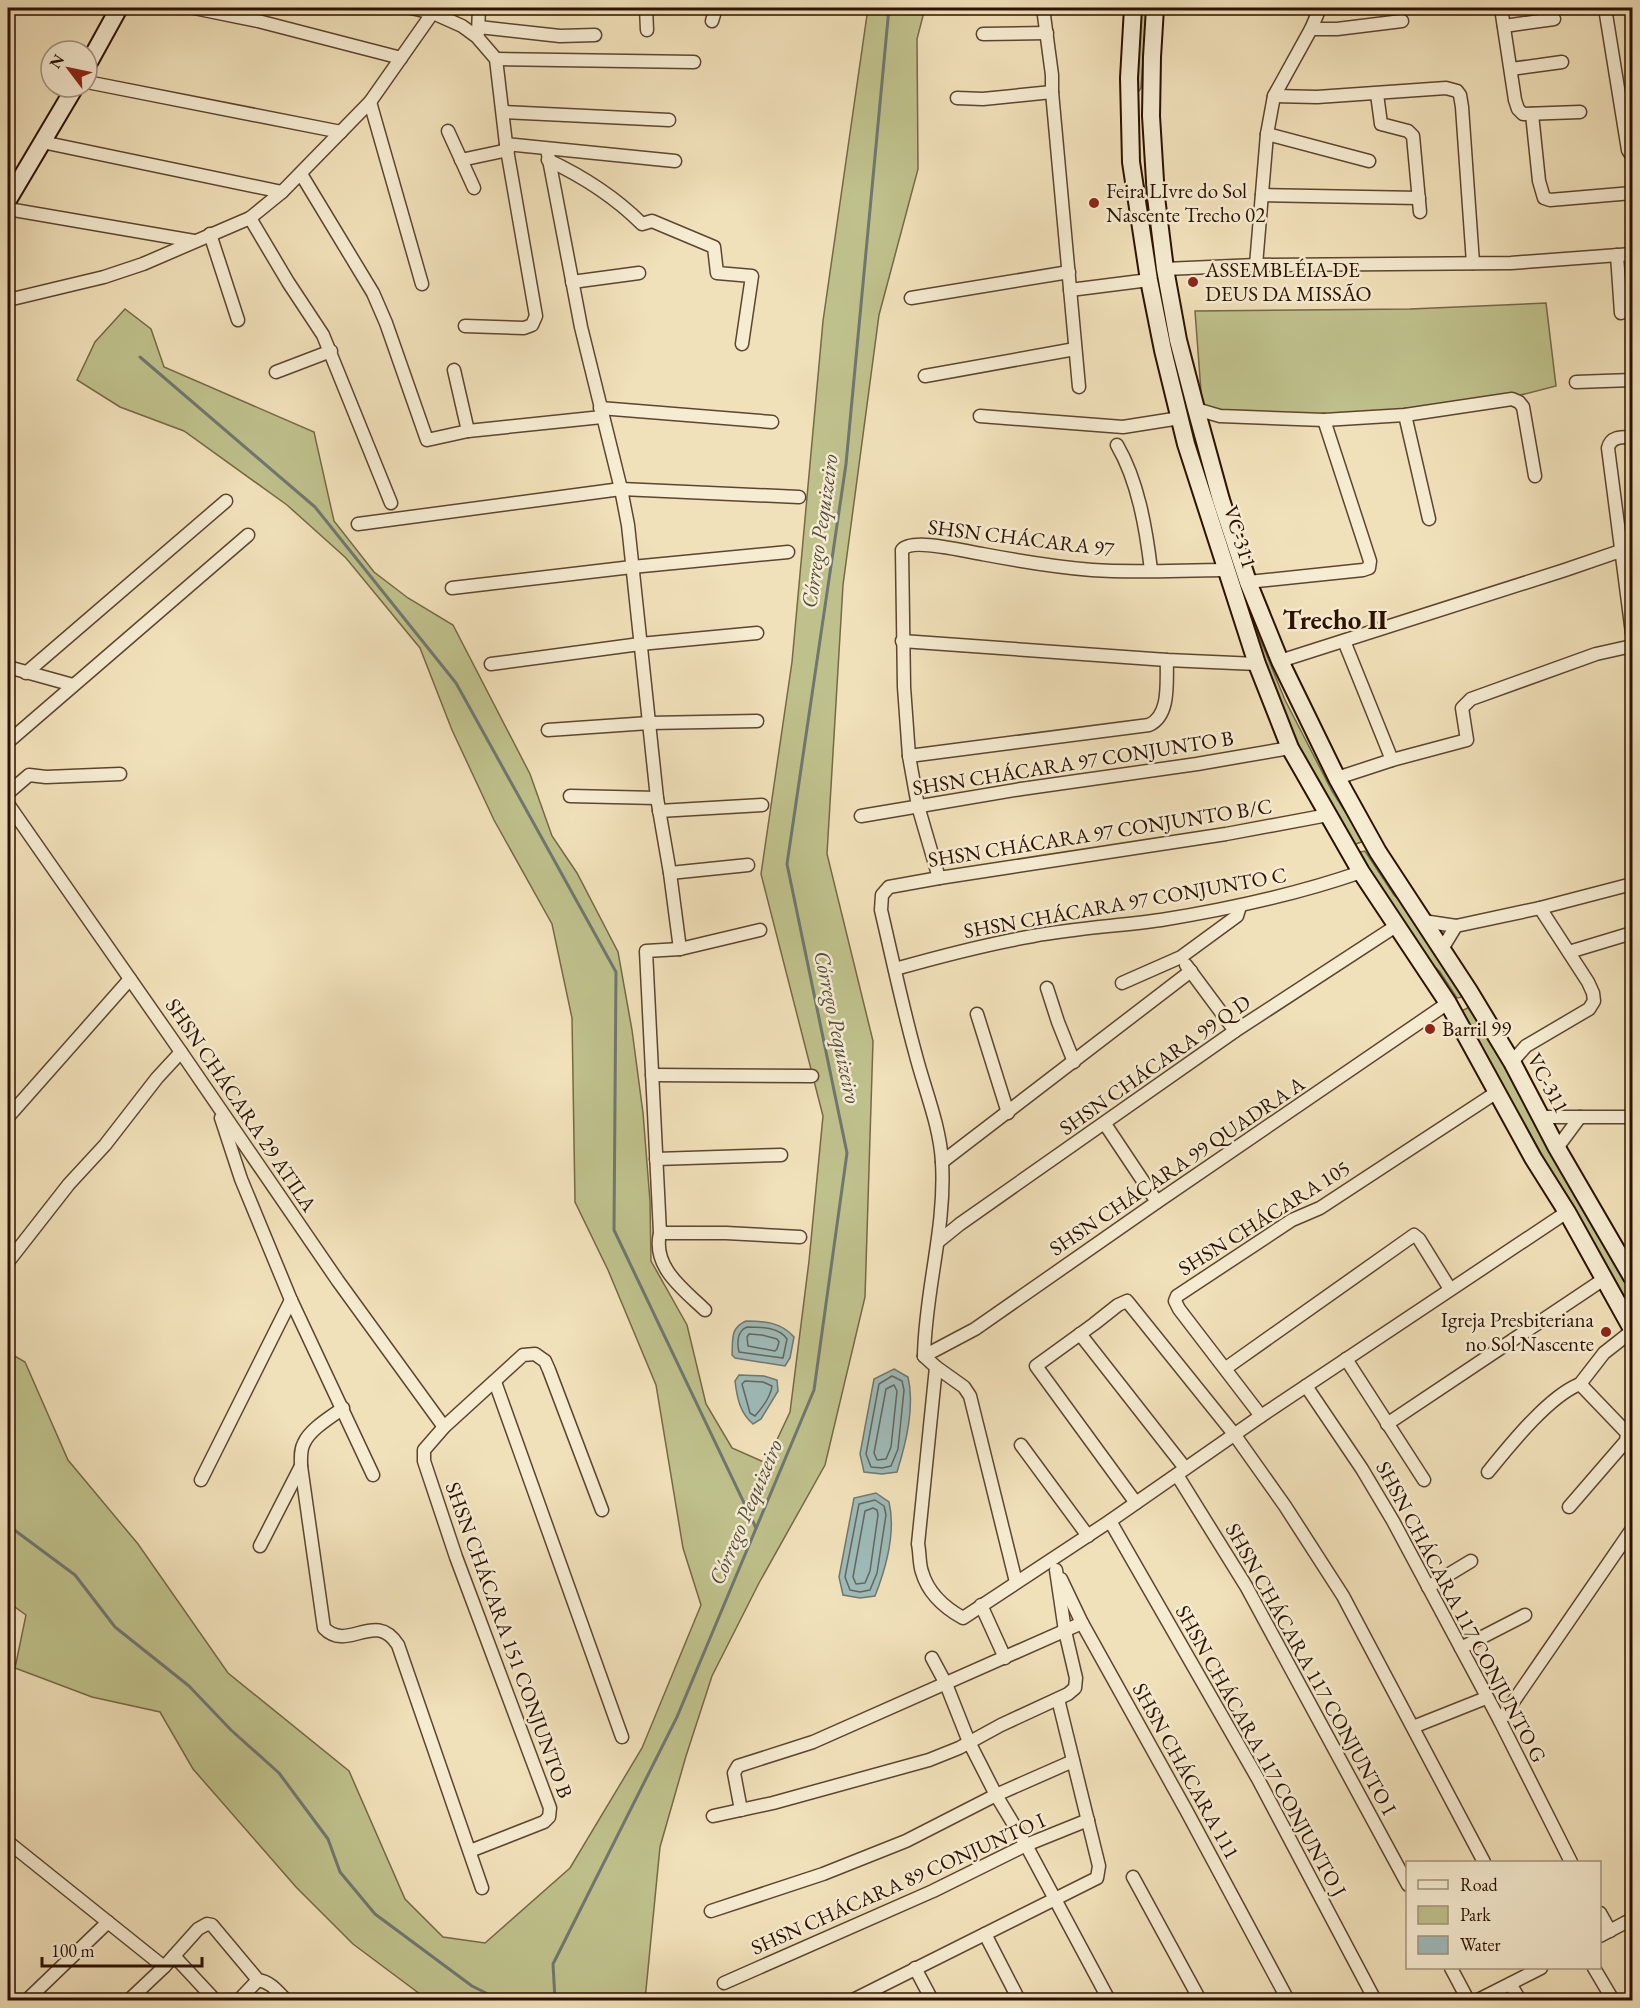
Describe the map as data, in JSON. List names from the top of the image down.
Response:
{
  "streets": {
    "main road": ["VC-311"],
    "street": [
      "SHSN CHÁCARA 97",
      "SHSN CHÁCARA 97 CONJUNTO B",
      "SHSN CHÁCARA 97 CONJUNTO B/C",
      "SHSN CHÁCARA 97 CONJUNTO C",
      "SHSN CHÁCARA 99 Q D",
      "SHSN CHÁCARA 29 ATILA",
      "SHSN CHÁCARA 99 QUADRA A",
      "SHSN CHÁCARA 105",
      "SHSN CHÁCARA 117 CONJUNTO G",
      "SHSN CHÁCARA 151 CONJUNTO B",
      "SHSN CHÁCARA 117 CONJUNTO I",
      "SHSN CHÁCARA 117 CONJUNTO J",
      "SHSN CHÁCARA 111",
      "SHSN CHÁCARA 89 CONJUNTO I"
    ]
  },
  "crossings": [
    ["VC-311", "SHSN CHÁCARA 97"],
    ["VC-311", "SHSN CHÁCARA 97 CONJUNTO B"],
    ["VC-311", "SHSN CHÁCARA 97 CONJUNTO B/C"],
    ["VC-311", "SHSN CHÁCARA 97 CONJUNTO C"],
    ["VC-311", "SHSN CHÁCARA 99 Q D"],
    ["VC-311", "SHSN CHÁCARA 99 QUADRA A"],
    ["SHSN CHÁCARA 97", "SHSN CHÁCARA 97 CONJUNTO B"],
    ["SHSN CHÁCARA 97", "SHSN CHÁCARA 97 CONJUNTO B/C"],
    ["SHSN CHÁCARA 97 CONJUNTO B/C", "SHSN CHÁCARA 97 CONJUNTO C"],
    ["SHSN CHÁCARA 29 ATILA", "SHSN CHÁCARA 151 CONJUNTO B"]
  ],
  "districts": ["Trecho II"],
  "water": ["Córrego Pequizeiro"],
  "places": [
    "Feira LIvre do Sol Nascente Trecho 02",
    "ASSEMBLÉIA DE DEUS DA MISSÃO",
    "Barril 99",
    "Igreja Presbiteriana no Sol Nascente"
  ],
  "legend": ["Road", "Park", "Water"],
  "scale_bar": "100 m",
  "north": "top left"
}
